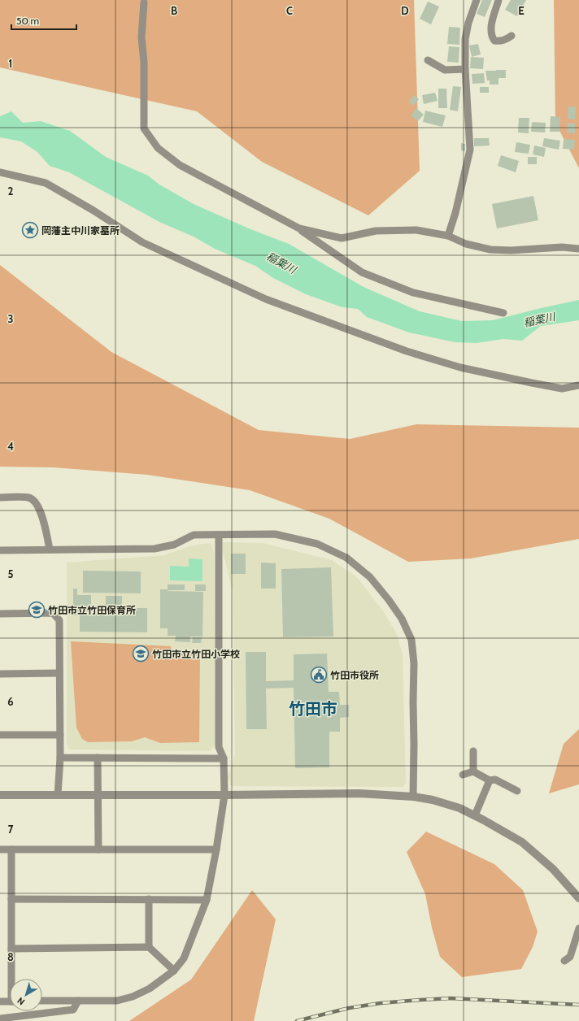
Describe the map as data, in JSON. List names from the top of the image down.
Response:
{
  "districts": ["竹田市"],
  "water": ["稲葉川"],
  "places": {
    "place": ["岡藩主中川家墓所"],
    "school or university": ["竹田市立竹田保育所", "竹田市立竹田小学校"],
    "public building": ["竹田市役所"]
  },
  "scale_bar": "50 m",
  "north": "bottom left",
  "grid": {
    "columns": [
      "B",
      "C",
      "D",
      "E"
    ],
    "rows": [
      "1",
      "2",
      "3",
      "4",
      "5",
      "6",
      "7",
      "8"
    ]
  }
}
